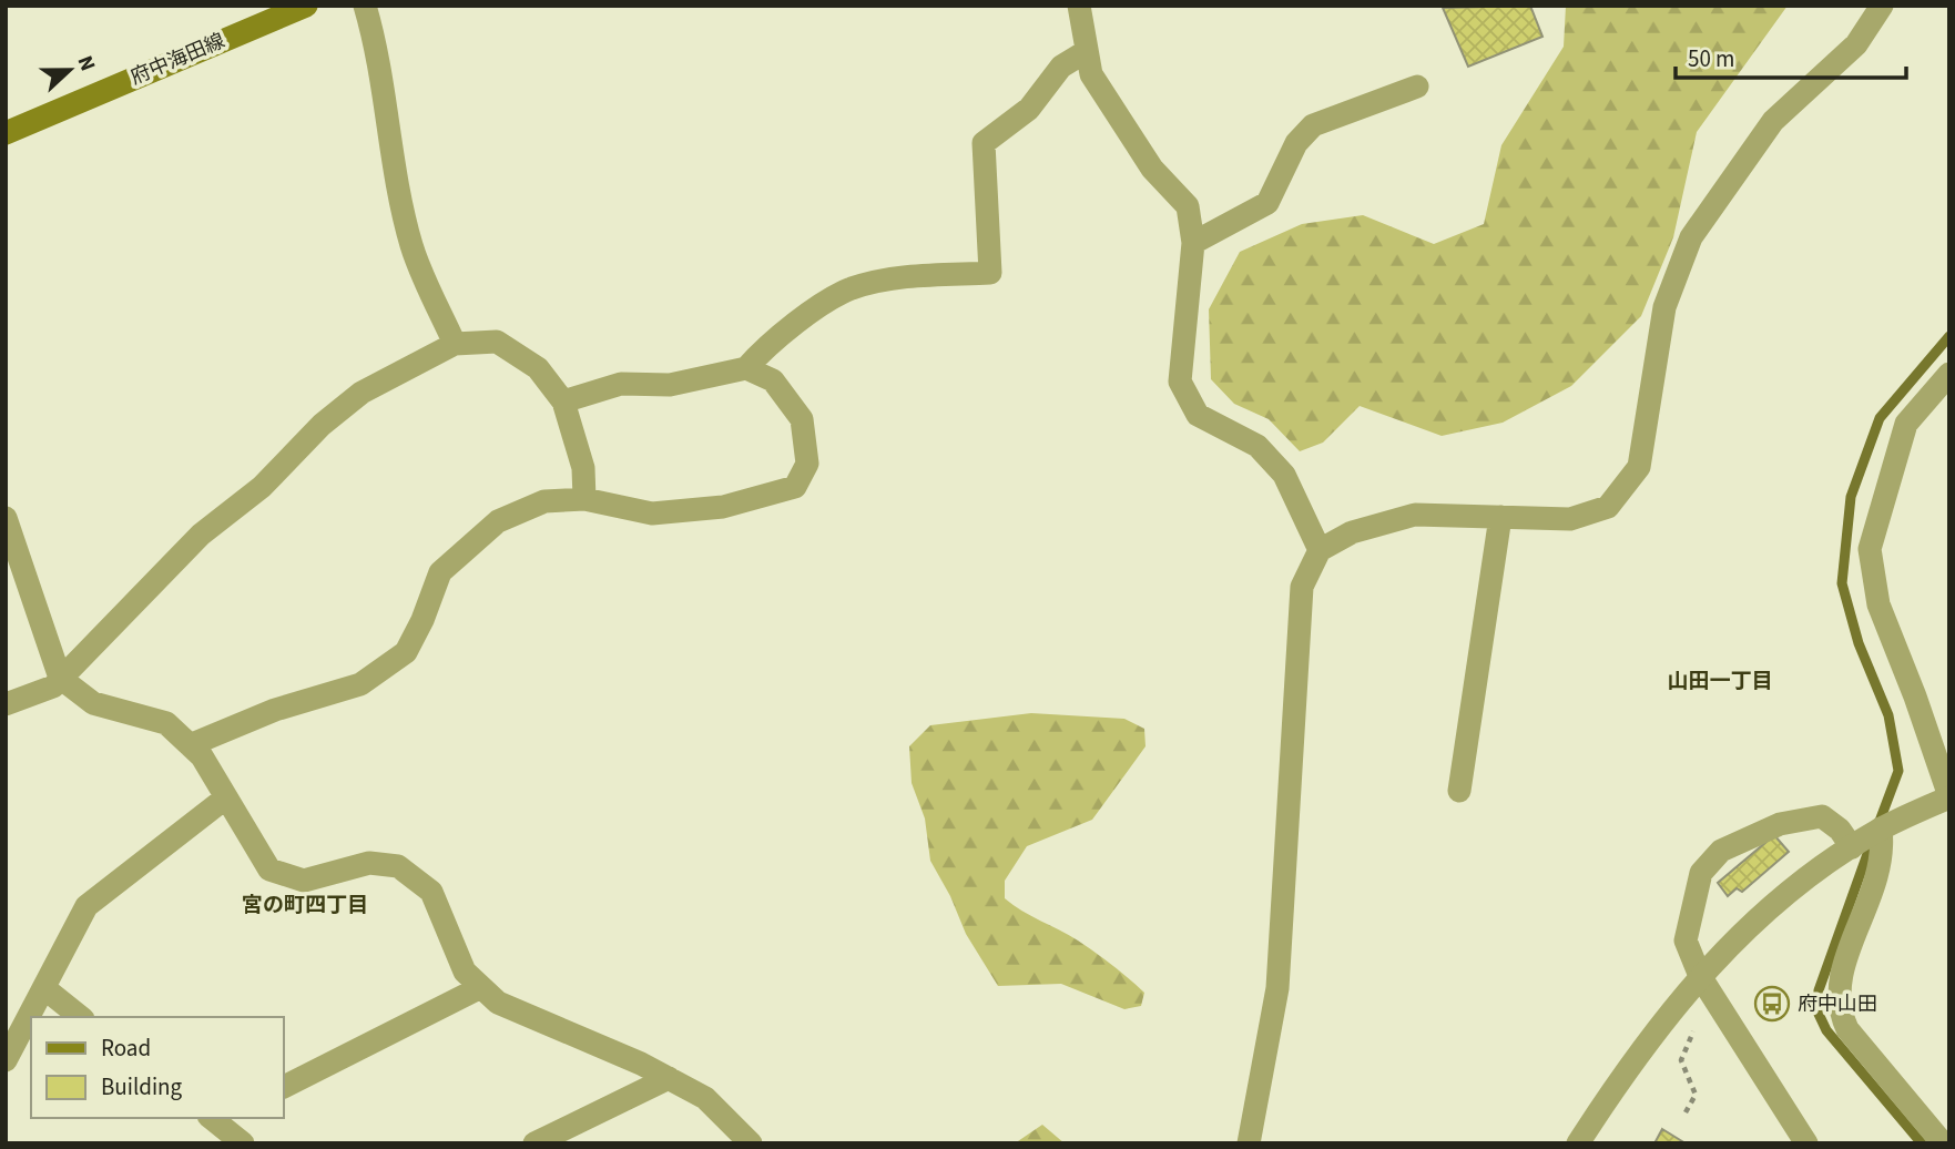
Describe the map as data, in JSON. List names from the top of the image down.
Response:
{
  "streets": {
    "main road": ["府中海田線"]
  },
  "districts": ["山田一丁目", "宮の町四丁目"],
  "places": {
    "bus stop": ["府中山田"]
  },
  "legend": ["Road", "Building"],
  "scale_bar": "50 m",
  "north": "right"
}
